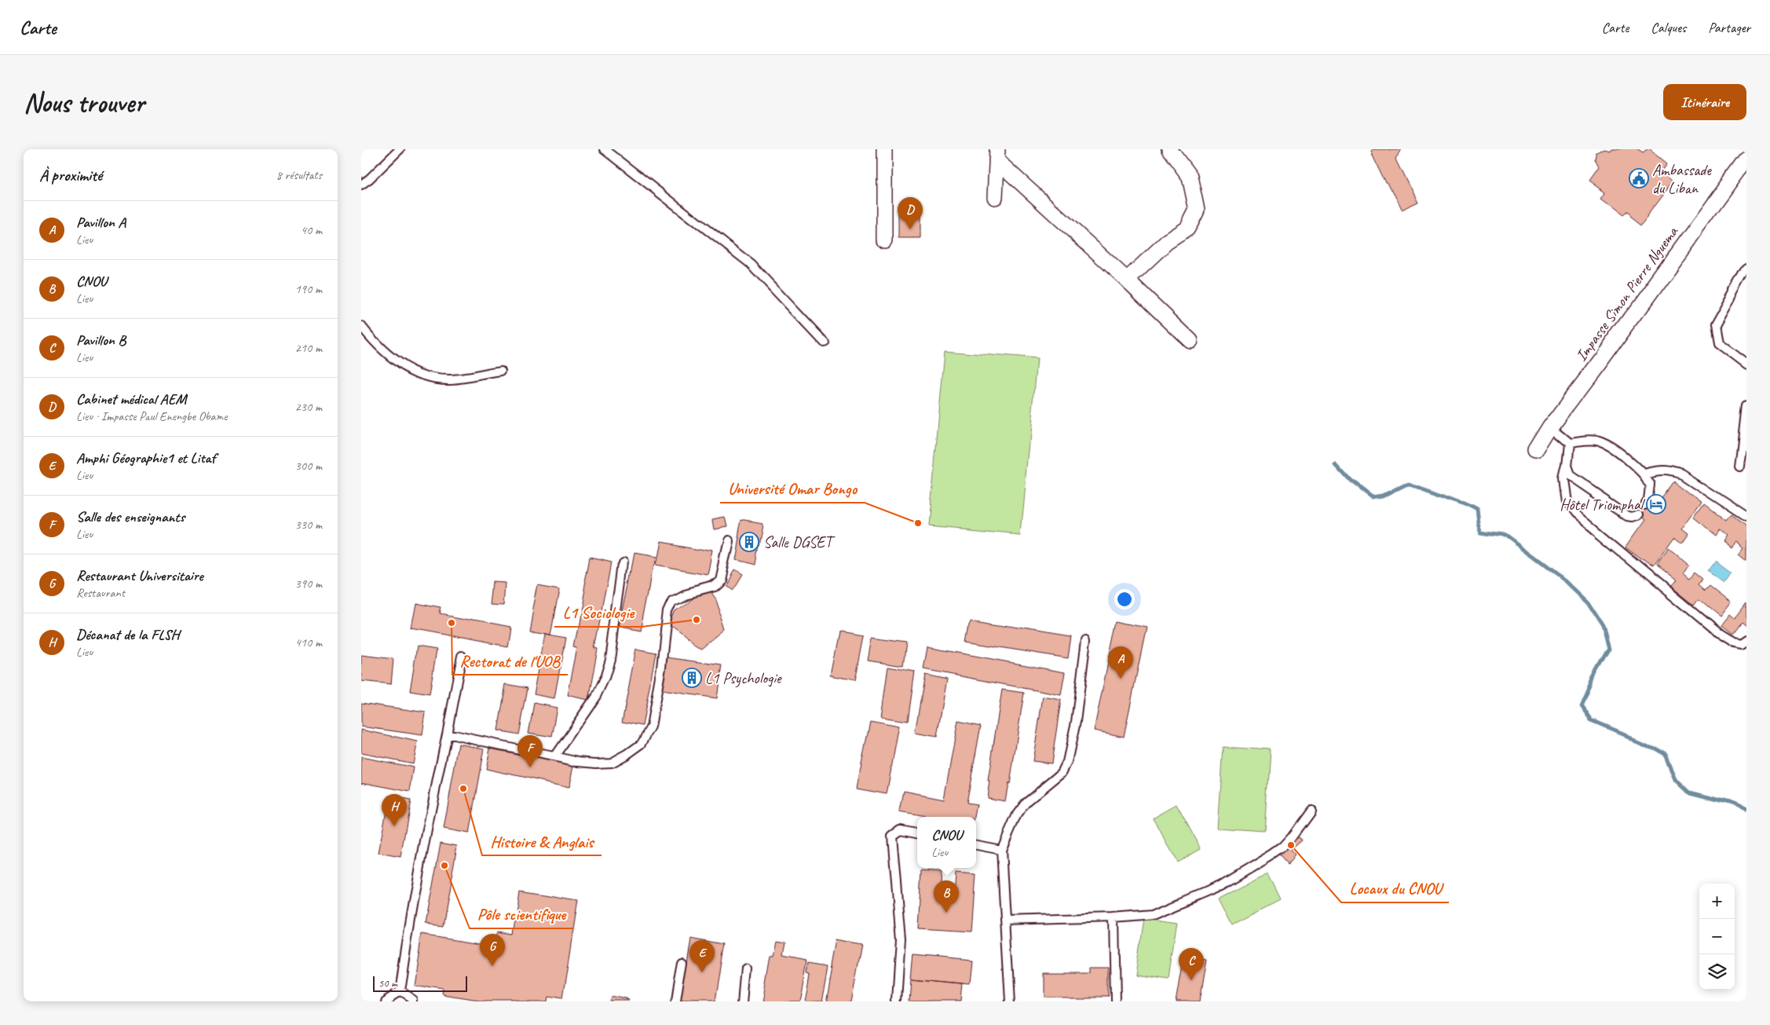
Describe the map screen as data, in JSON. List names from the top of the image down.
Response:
{
  "streets": {
    "street": ["Impasse Simon Pierre Nguema"]
  },
  "places": {
    "public building": ["Ambassade du Liban"],
    "hotel": ["Hôtel Triomphal"],
    "other": [
      "Université Omar Bongo",
      "L1 Sociologie",
      "Rectorat de l'UOB",
      "Histoire & Anglais",
      "Locaux du CNOU",
      "Pôle scientifique"
    ],
    "building": ["Salle DGSET", "L1 Psychologie"]
  },
  "scale_bar": "50 m",
  "page": {
    "header": "Carte",
    "nav": ["Carte", "Calques", "Partager"],
    "buttons": "Itinéraire",
    "title": "Nous trouver",
    "heading": ["À proximité", "8 résultats"],
    "pins": [
      "D",
      "A",
      "F",
      "H",
      "B",
      "G",
      "E",
      "C"
    ],
    "list": [
      {
        "mark": "A",
        "name": "Pavillon A",
        "note": "Lieu",
        "value": "40 m"
      },
      {
        "mark": "B",
        "name": "CNOU",
        "note": "Lieu",
        "value": "190 m"
      },
      {
        "mark": "C",
        "name": "Pavillon B",
        "note": "Lieu",
        "value": "210 m"
      },
      {
        "mark": "D",
        "name": "Cabinet médical AEM",
        "note": "Lieu · Impasse Paul Enengbe Obame",
        "value": "230 m"
      },
      {
        "mark": "E",
        "name": "Amphi Géographie1 et Litaf",
        "note": "Lieu",
        "value": "300 m"
      },
      {
        "mark": "F",
        "name": "Salle des enseignants",
        "note": "Lieu",
        "value": "330 m"
      },
      {
        "mark": "G",
        "name": "Restaurant Universitaire",
        "note": "Restaurant",
        "value": "390 m"
      },
      {
        "mark": "H",
        "name": "Décanat de la FLSH",
        "note": "Lieu",
        "value": "410 m"
      }
    ],
    "popup": ["CNOU", "Lieu"],
    "map_buttons": ["+", "−"],
    "scale": "50 m"
  }
}
